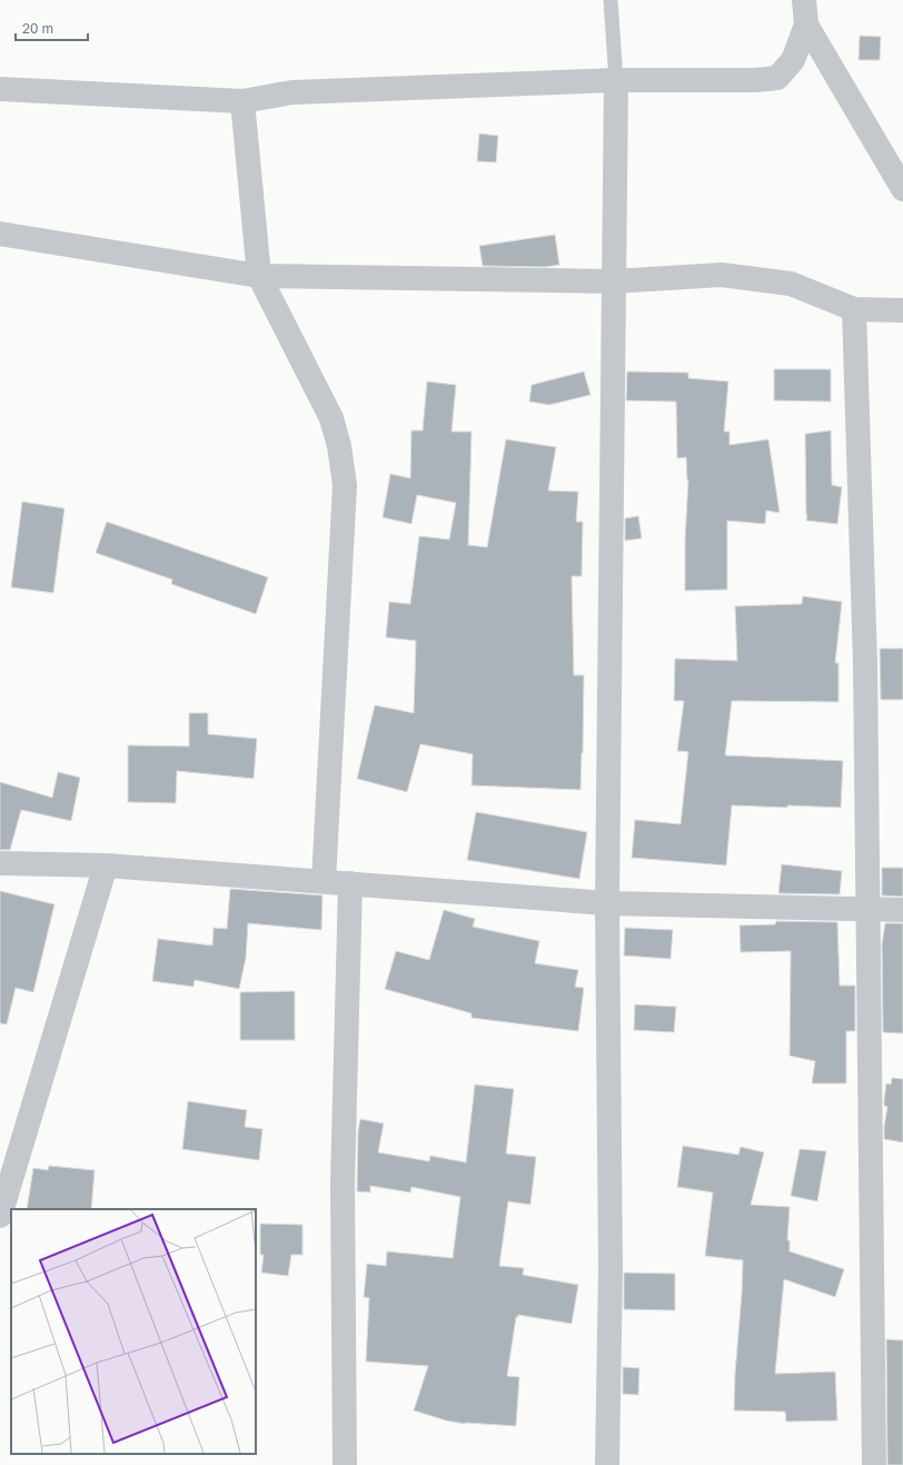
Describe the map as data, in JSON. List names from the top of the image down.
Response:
{
  "scale_bar": "20 m"
}
